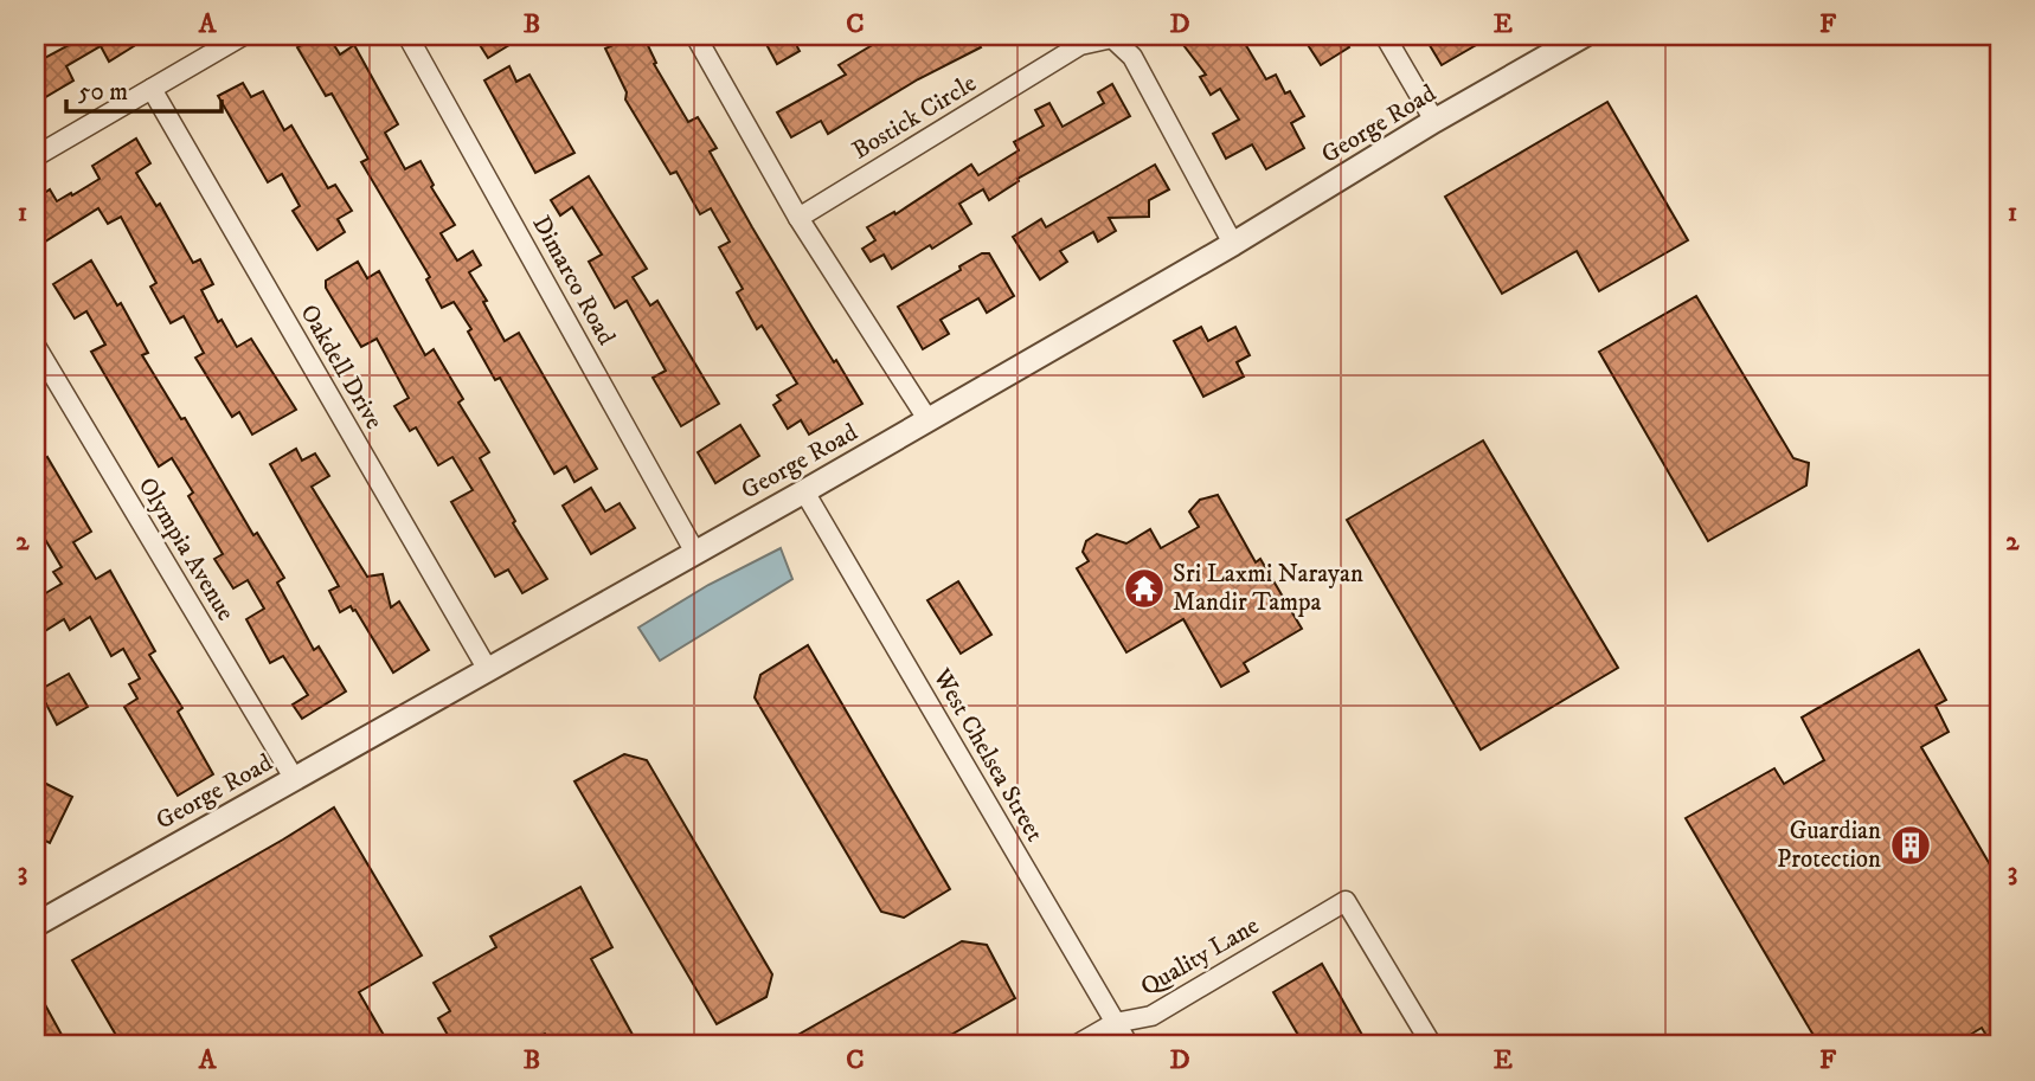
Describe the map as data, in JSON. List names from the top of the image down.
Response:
{
  "streets": {
    "street": [
      "Bostick Circle",
      "George Road",
      "Dimarco Road",
      "Oakdell Drive",
      "Olympia Avenue",
      "West Chelsea Street",
      "Quality Lane"
    ]
  },
  "crossings": [
    ["Bostick Circle", "George Road"],
    ["George Road", "Dimarco Road"],
    ["George Road", "Oakdell Drive"],
    ["George Road", "Olympia Avenue"],
    ["George Road", "West Chelsea Street"],
    ["West Chelsea Street", "Quality Lane"]
  ],
  "places": {
    "temple": ["Sri Laxmi Narayan Mandir Tampa"],
    "building": ["Guardian Protection"]
  },
  "scale_bar": "50 m",
  "grid": {
    "columns": [
      "A",
      "B",
      "C",
      "D",
      "E",
      "F"
    ],
    "rows": ["1", "2", "3"]
  }
}
